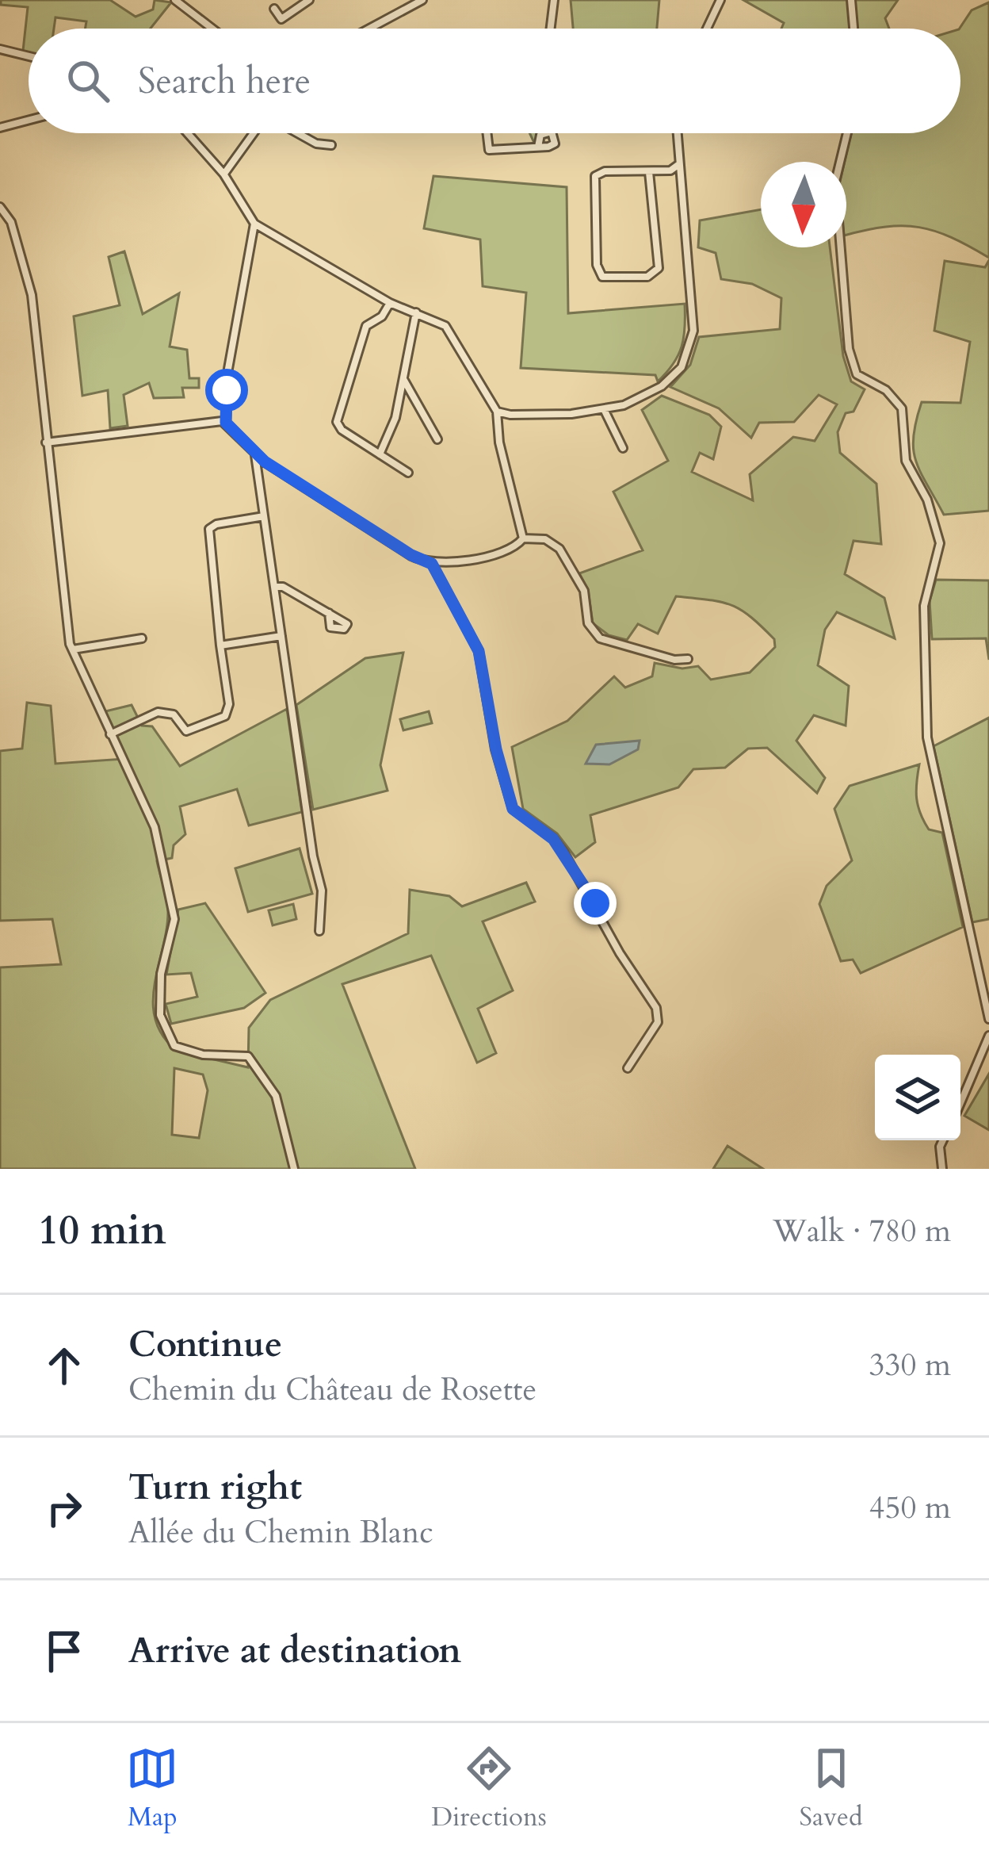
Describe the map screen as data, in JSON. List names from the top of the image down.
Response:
{
  "north": "bottom",
  "page": {
    "search": "Search here",
    "heading": ["10 min", "Walk · 780 m"],
    "list": [
      ["Continue", "Chemin du Château de Rosette", "330 m"],
      ["Turn right", "Allée du Chemin Blanc", "450 m"],
      "Arrive at destination"
    ],
    "nav": ["Map", "Directions", "Saved"]
  }
}
